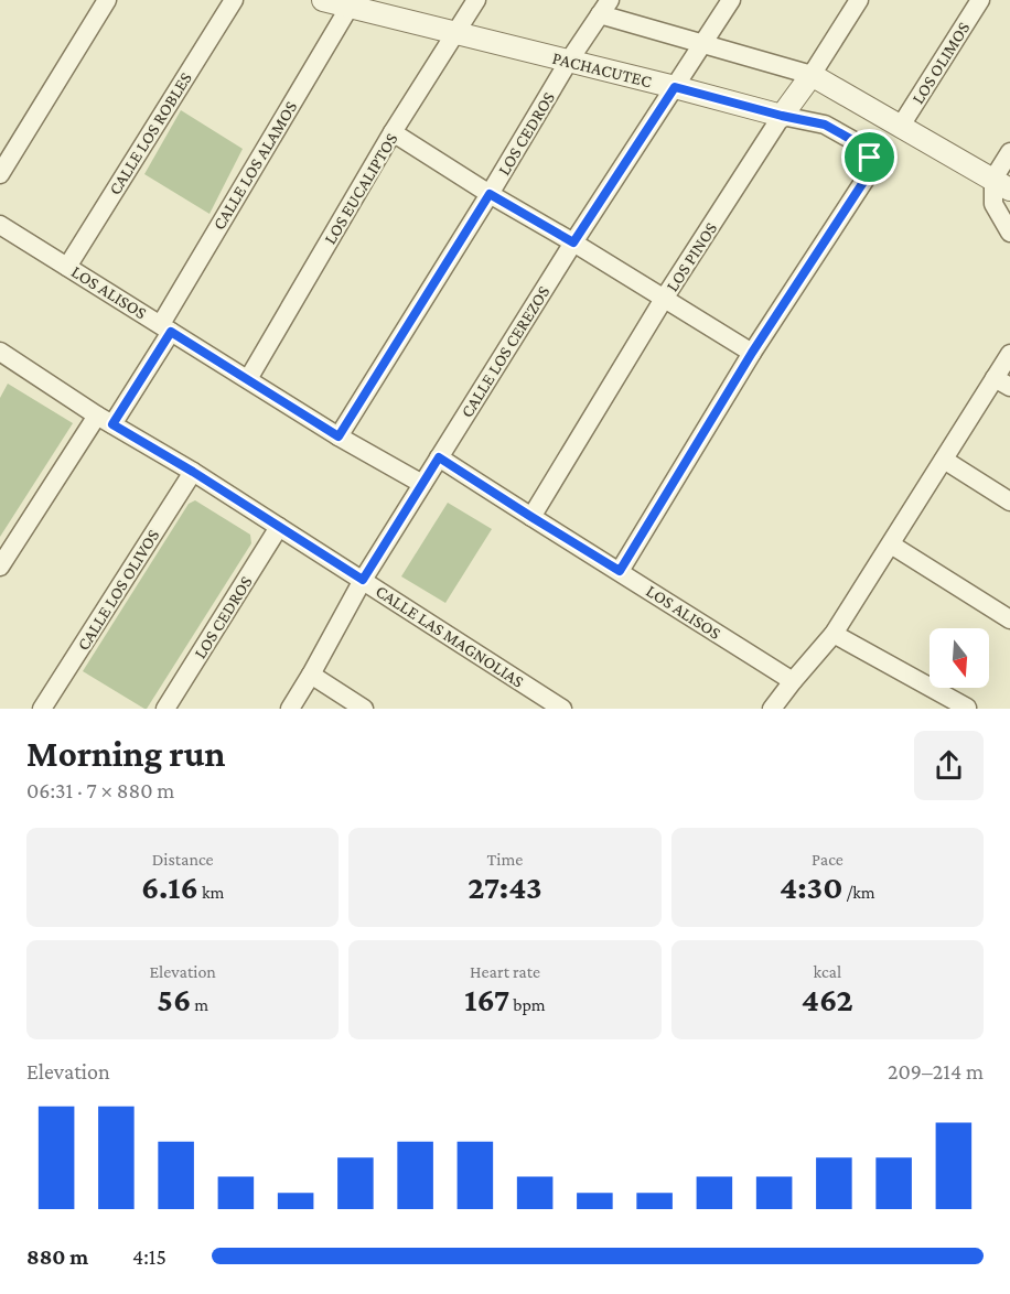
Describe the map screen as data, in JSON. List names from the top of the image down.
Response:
{
  "streets": {
    "street": [
      "LOS OLIMOS",
      "PACHACUTEC",
      "CALLE LOS ROBLES",
      "LOS CEDROS",
      "CALLE LOS ALAMOS",
      "LOS EUCALIPTOS",
      "LOS PINOS",
      "LOS ALISOS",
      "CALLE LOS CEREZOS",
      "CALLE LOS OLIVOS",
      "CALLE LAS MAGNOLIAS"
    ]
  },
  "crossings": [
    ["PACHACUTEC", "LOS CEDROS"],
    ["PACHACUTEC", "CALLE LOS ALAMOS"],
    ["PACHACUTEC", "LOS EUCALIPTOS"],
    ["PACHACUTEC", "LOS PINOS"],
    ["PACHACUTEC", "CALLE LOS CEREZOS"],
    ["CALLE LOS ROBLES", "LOS ALISOS"],
    ["LOS CEDROS", "LOS ALISOS"],
    ["LOS CEDROS", "CALLE LAS MAGNOLIAS"],
    ["CALLE LOS ALAMOS", "LOS ALISOS"],
    ["CALLE LOS ALAMOS", "CALLE LAS MAGNOLIAS"],
    ["LOS EUCALIPTOS", "LOS ALISOS"],
    ["LOS PINOS", "LOS ALISOS"],
    ["LOS ALISOS", "CALLE LOS CEREZOS"],
    ["CALLE LOS CEREZOS", "CALLE LAS MAGNOLIAS"],
    ["CALLE LOS OLIVOS", "CALLE LAS MAGNOLIAS"]
  ],
  "north": "bottom",
  "page": {
    "heading": ["Morning run", "06:31 · 7 × 880 m"],
    "stats": [
      ["Distance", "6.16 km"],
      ["Time", "27:43"],
      ["Pace", "4:30 /km"],
      ["Elevation", "56 m"],
      ["Heart rate", "167 bpm"],
      ["kcal", "462"]
    ],
    "chart": ["Elevation", "209–214 m"],
    "list": [
      {
        "name": "880 m",
        "note": "4:15"
      }
    ]
  }
}
